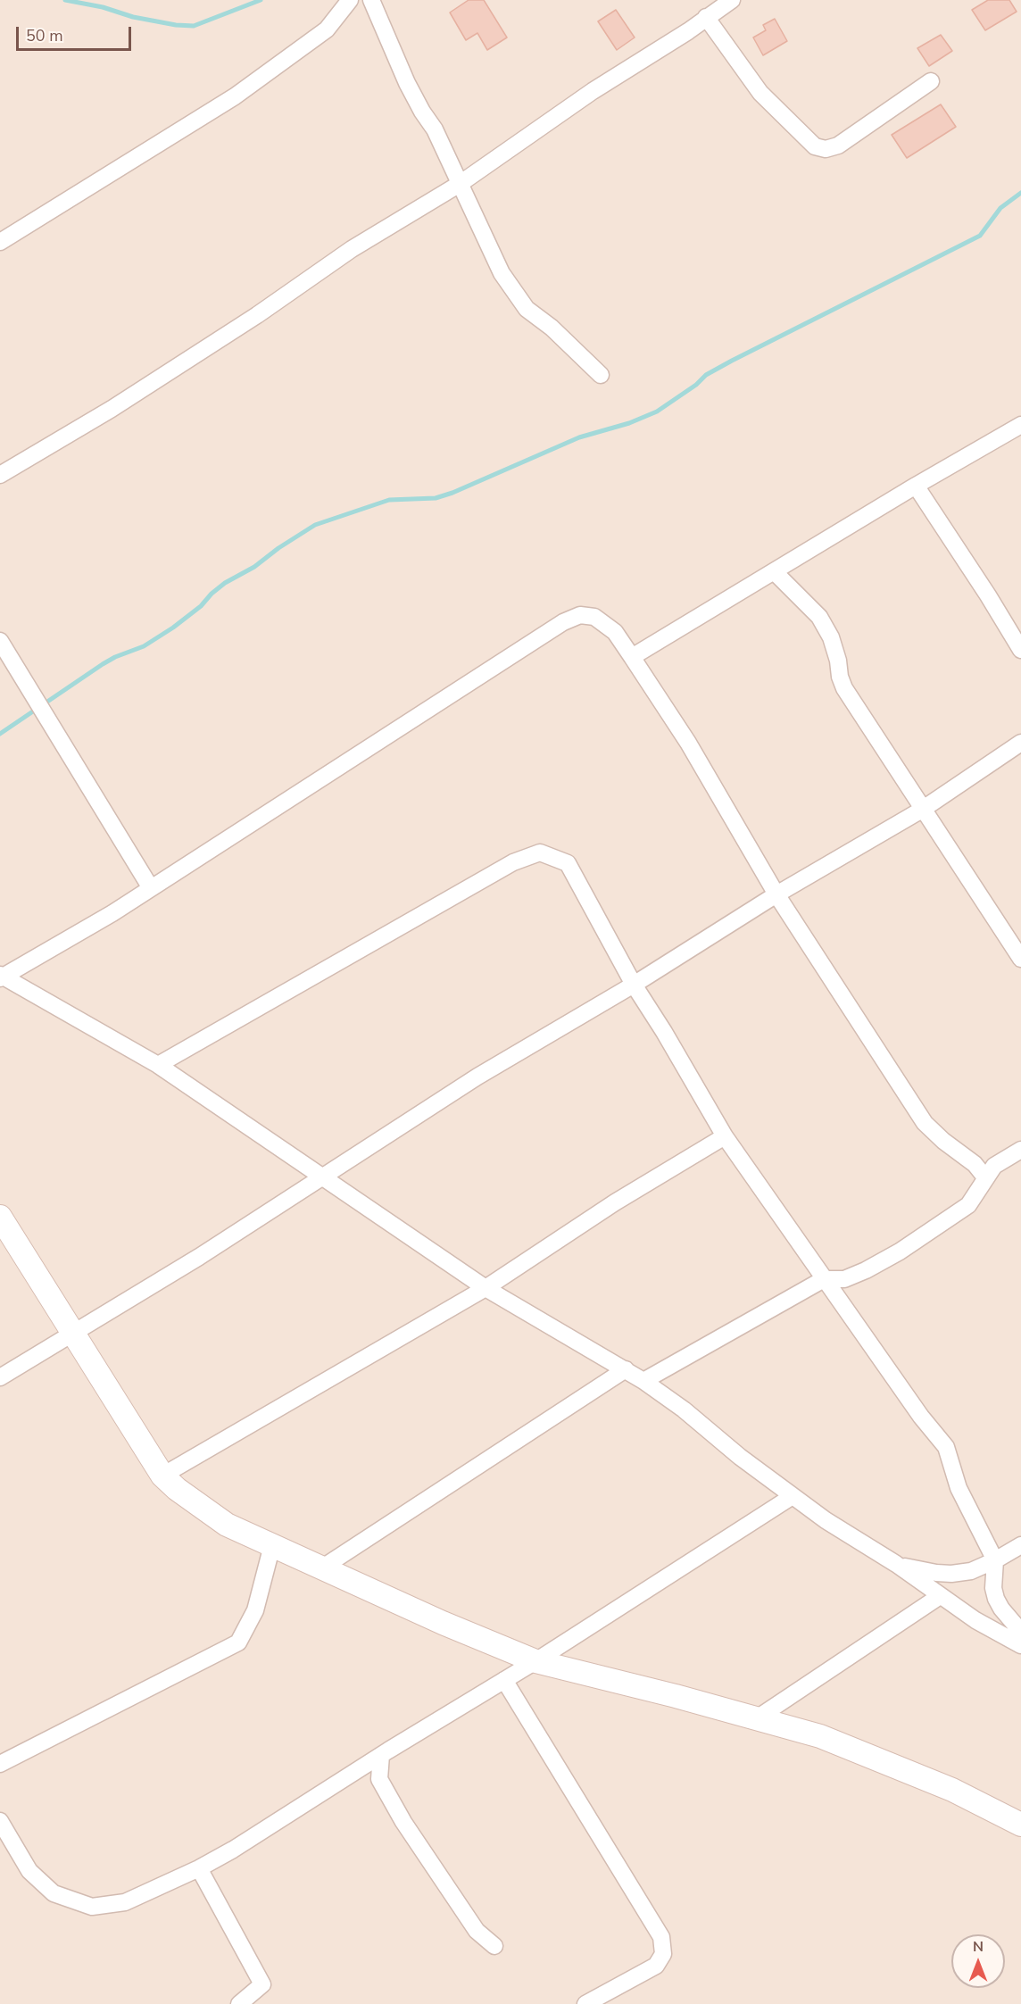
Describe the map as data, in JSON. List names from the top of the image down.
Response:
{
  "scale_bar": "50 m",
  "north": "top"
}
